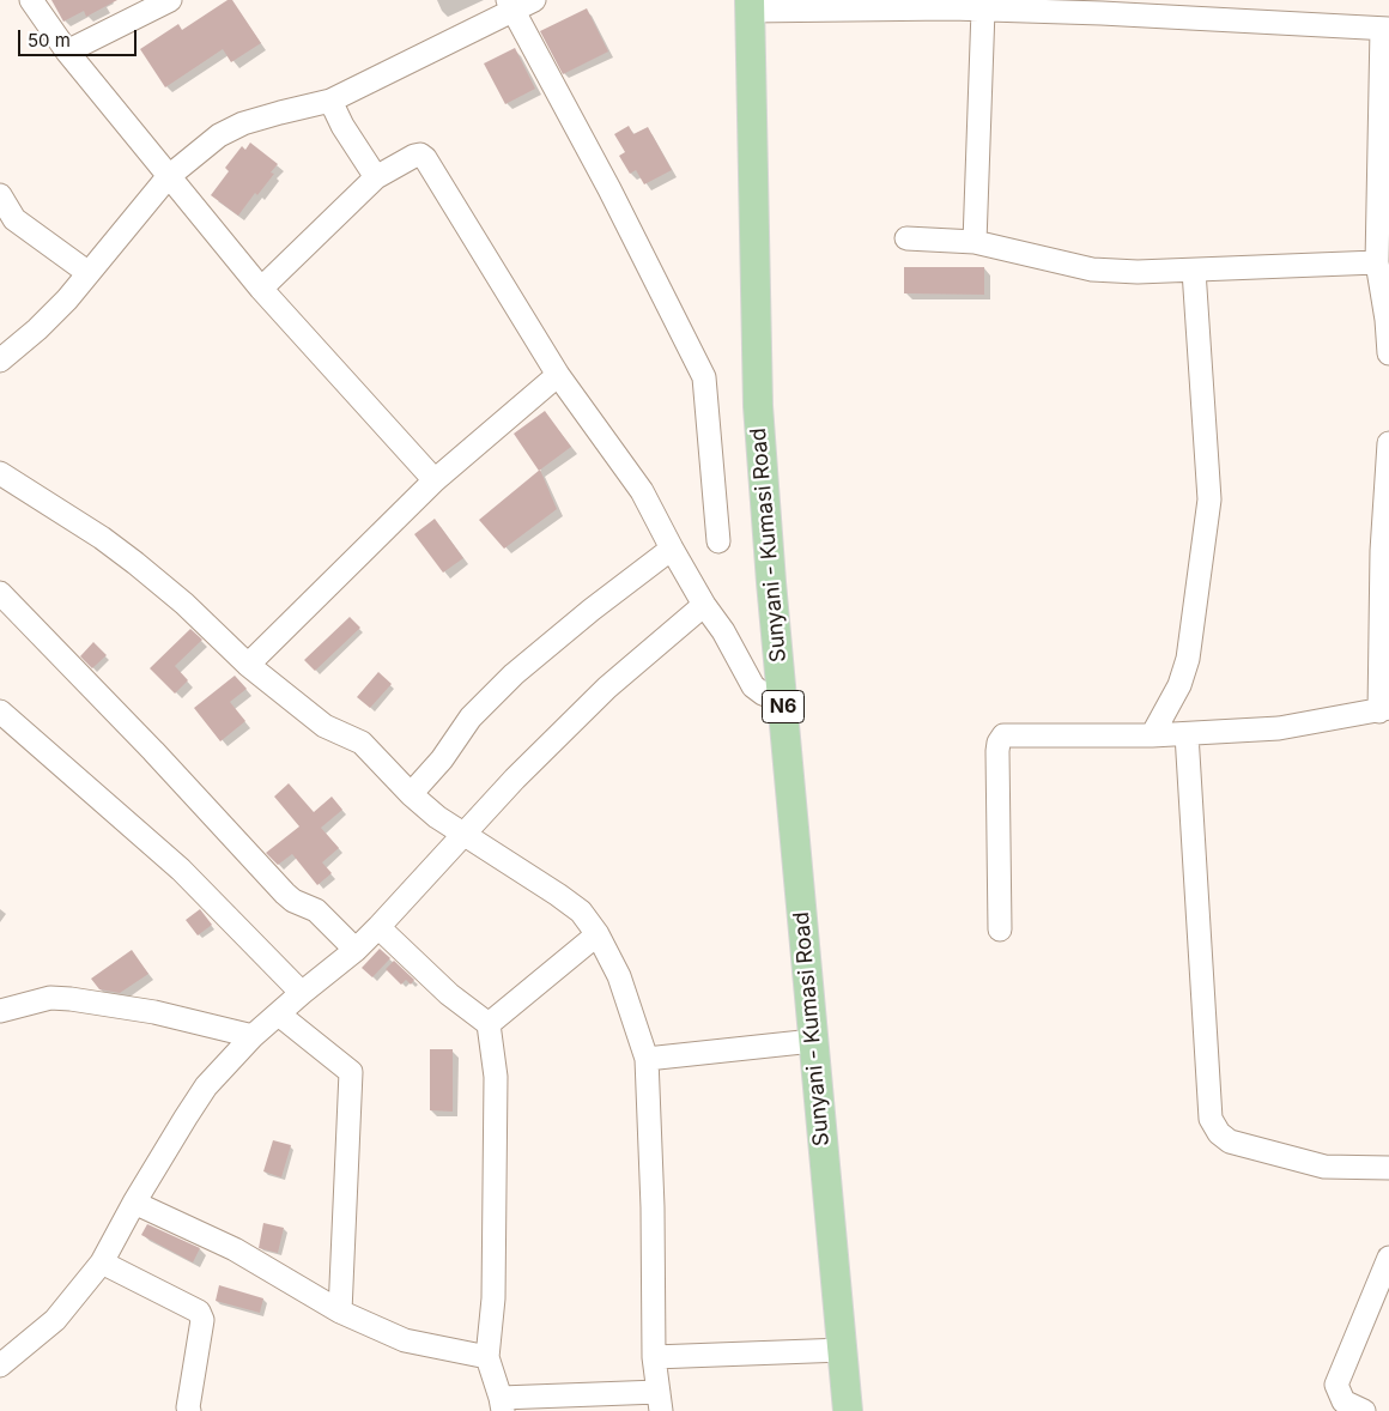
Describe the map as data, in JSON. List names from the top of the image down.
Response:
{
  "streets": {
    "main road": ["Sunyani - Kumasi Road", "N6"]
  },
  "scale_bar": "50 m"
}
